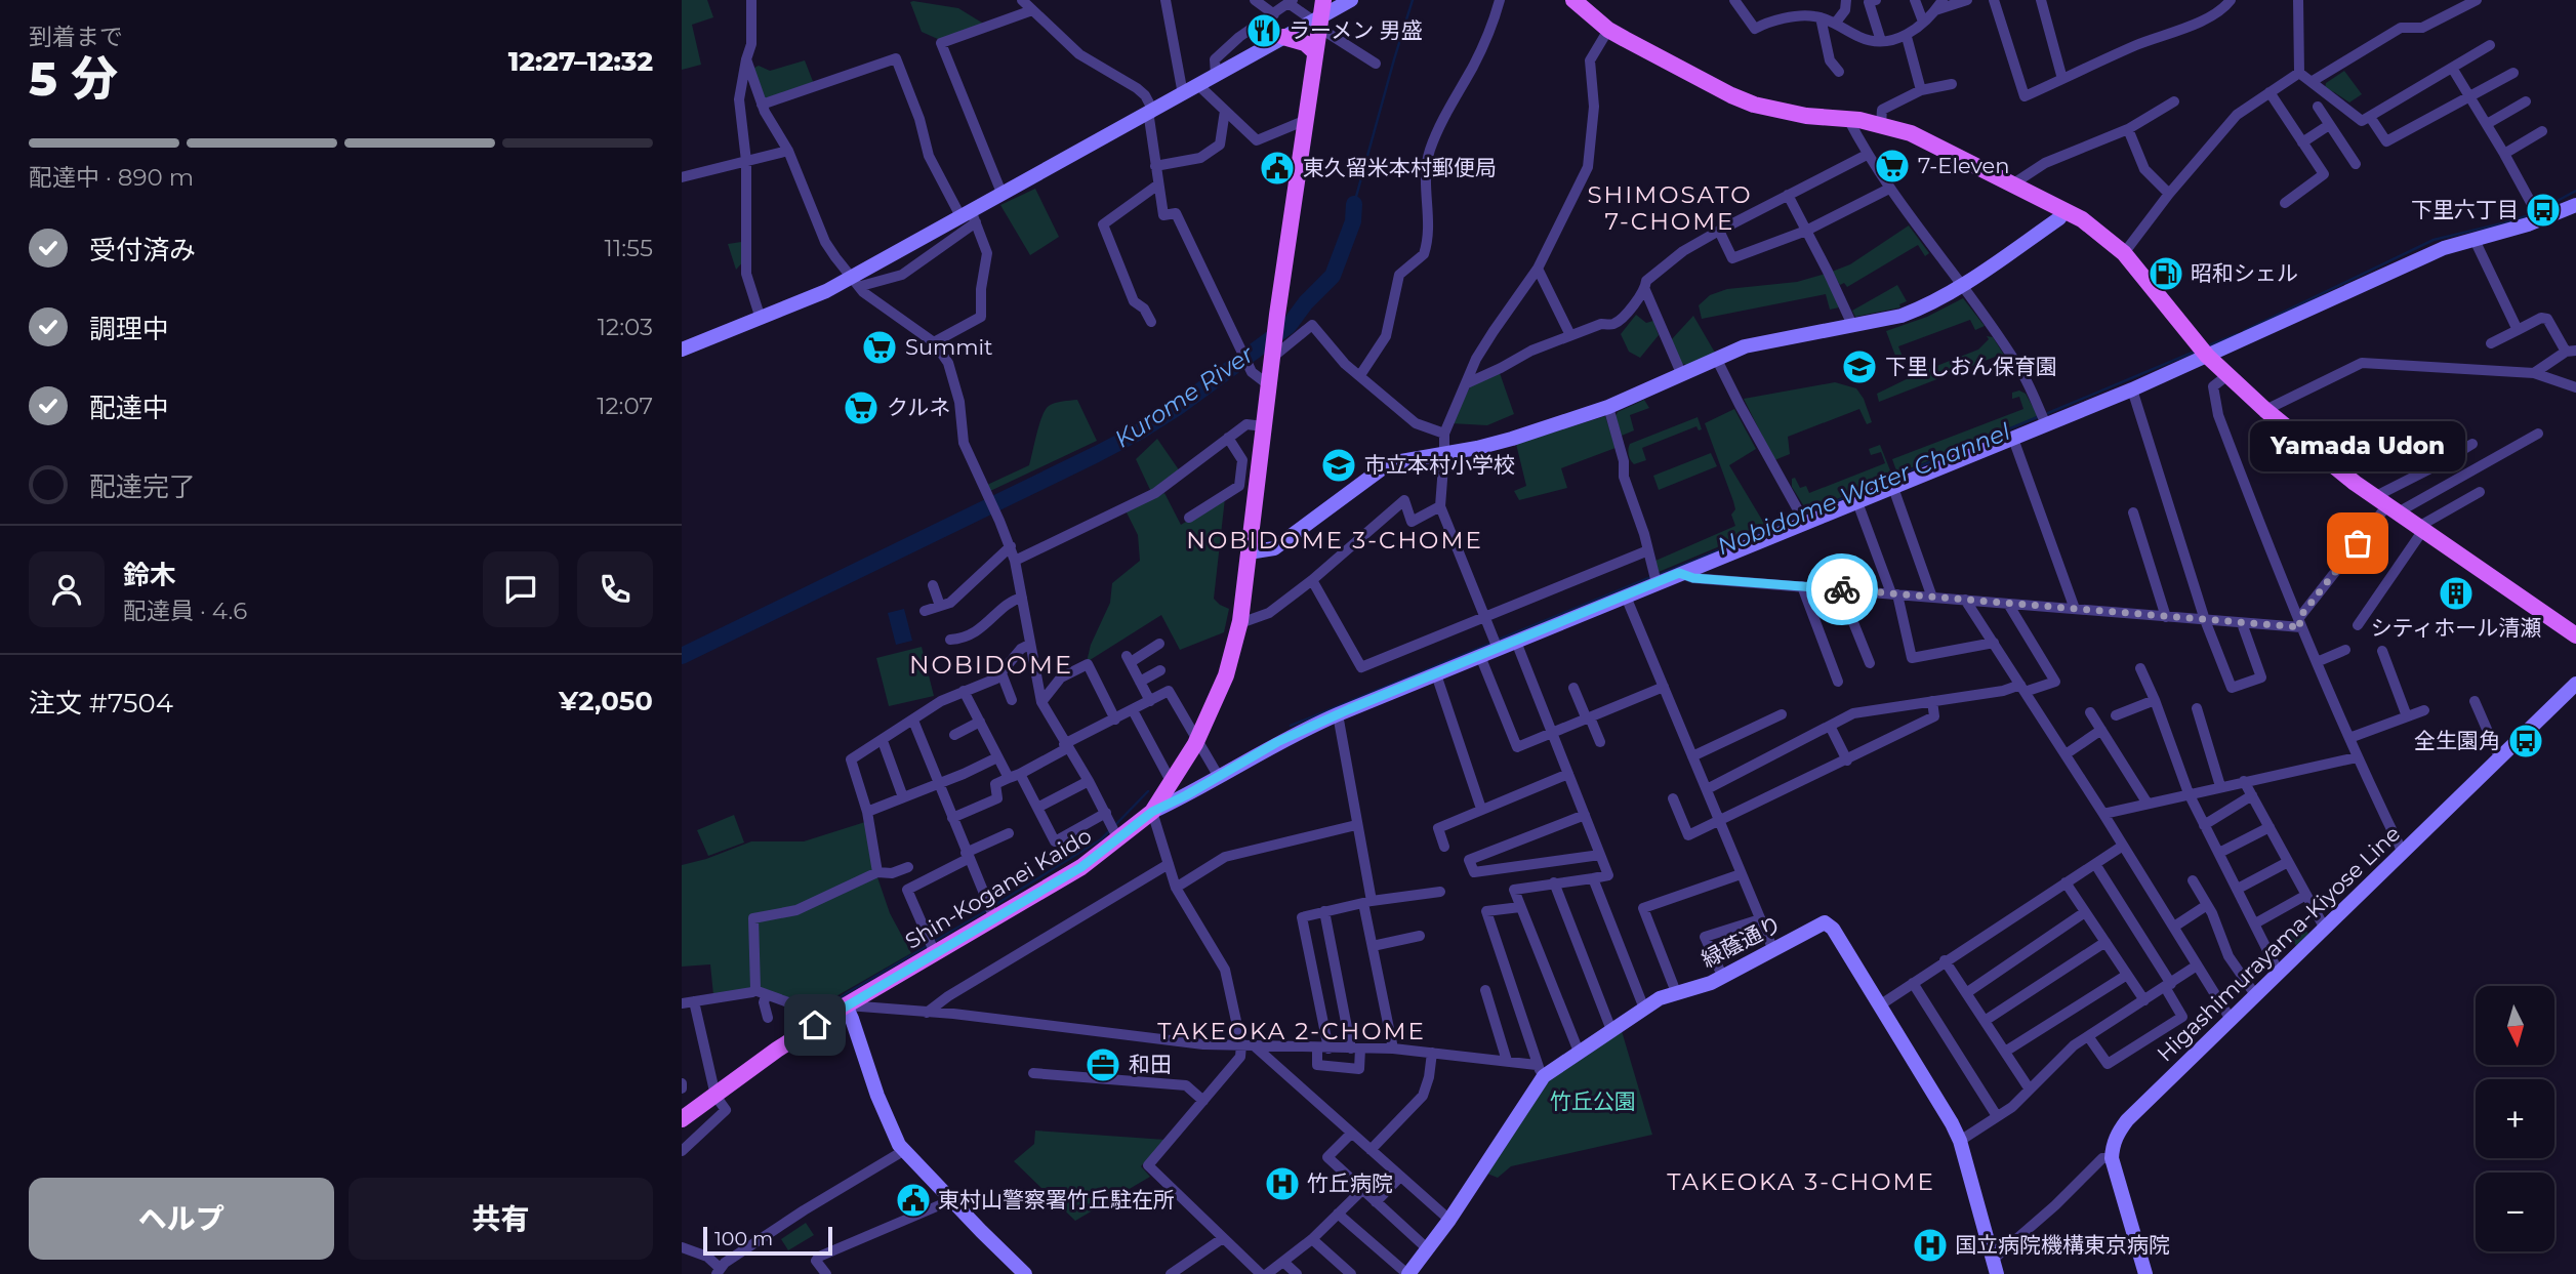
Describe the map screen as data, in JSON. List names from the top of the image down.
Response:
{
  "streets": {
    "main road": ["Shin-Koganei Kaido"],
    "street": ["緑蔭通り", "Higashimurayama-Kiyose Line"]
  },
  "districts": [
    "SHIMOSATO 7-CHOME",
    "NOBIDOME 3-CHOME",
    "NOBIDOME",
    "TAKEOKA 2-CHOME",
    "TAKEOKA 3-CHOME"
  ],
  "water": ["Kurome River", "Nobidome Water Channel"],
  "parks": ["竹丘公園"],
  "places": {
    "restaurant": ["ラーメン 男盛"],
    "supermarket": ["7-Eleven", "Summit", "クルネ"],
    "public building": ["東久留米本村郵便局", "東村山警察署竹丘駐在所"],
    "bus stop": ["下里六丁目", "全生園角"],
    "fuel station": ["昭和シェル"],
    "school or university": ["下里しおん保育園", "市立本村小学校"],
    "other": ["Yamada Udon"],
    "building": ["シティホール清瀬"],
    "office": ["和田"],
    "hospital": ["竹丘病院", "国立病院機構東京病院"]
  },
  "scale_bar": "100 m",
  "north": "bottom",
  "page": {
    "heading": ["5 分", "到着まで", "12:27–12:32"],
    "panel": [
      "鈴木",
      "配達員 · 4.6",
      "注文 #7504",
      "¥2,050"
    ],
    "bar": "配達中 · 890 m",
    "list": [
      ["受付済み", "11:55"],
      ["調理中", "12:03"],
      ["配達中", "12:07"],
      "配達完了"
    ],
    "bubble": "Yamada Udon",
    "map_buttons": ["+", "−"],
    "buttons": ["ヘルプ", "共有"],
    "scale": "100 m"
  }
}
